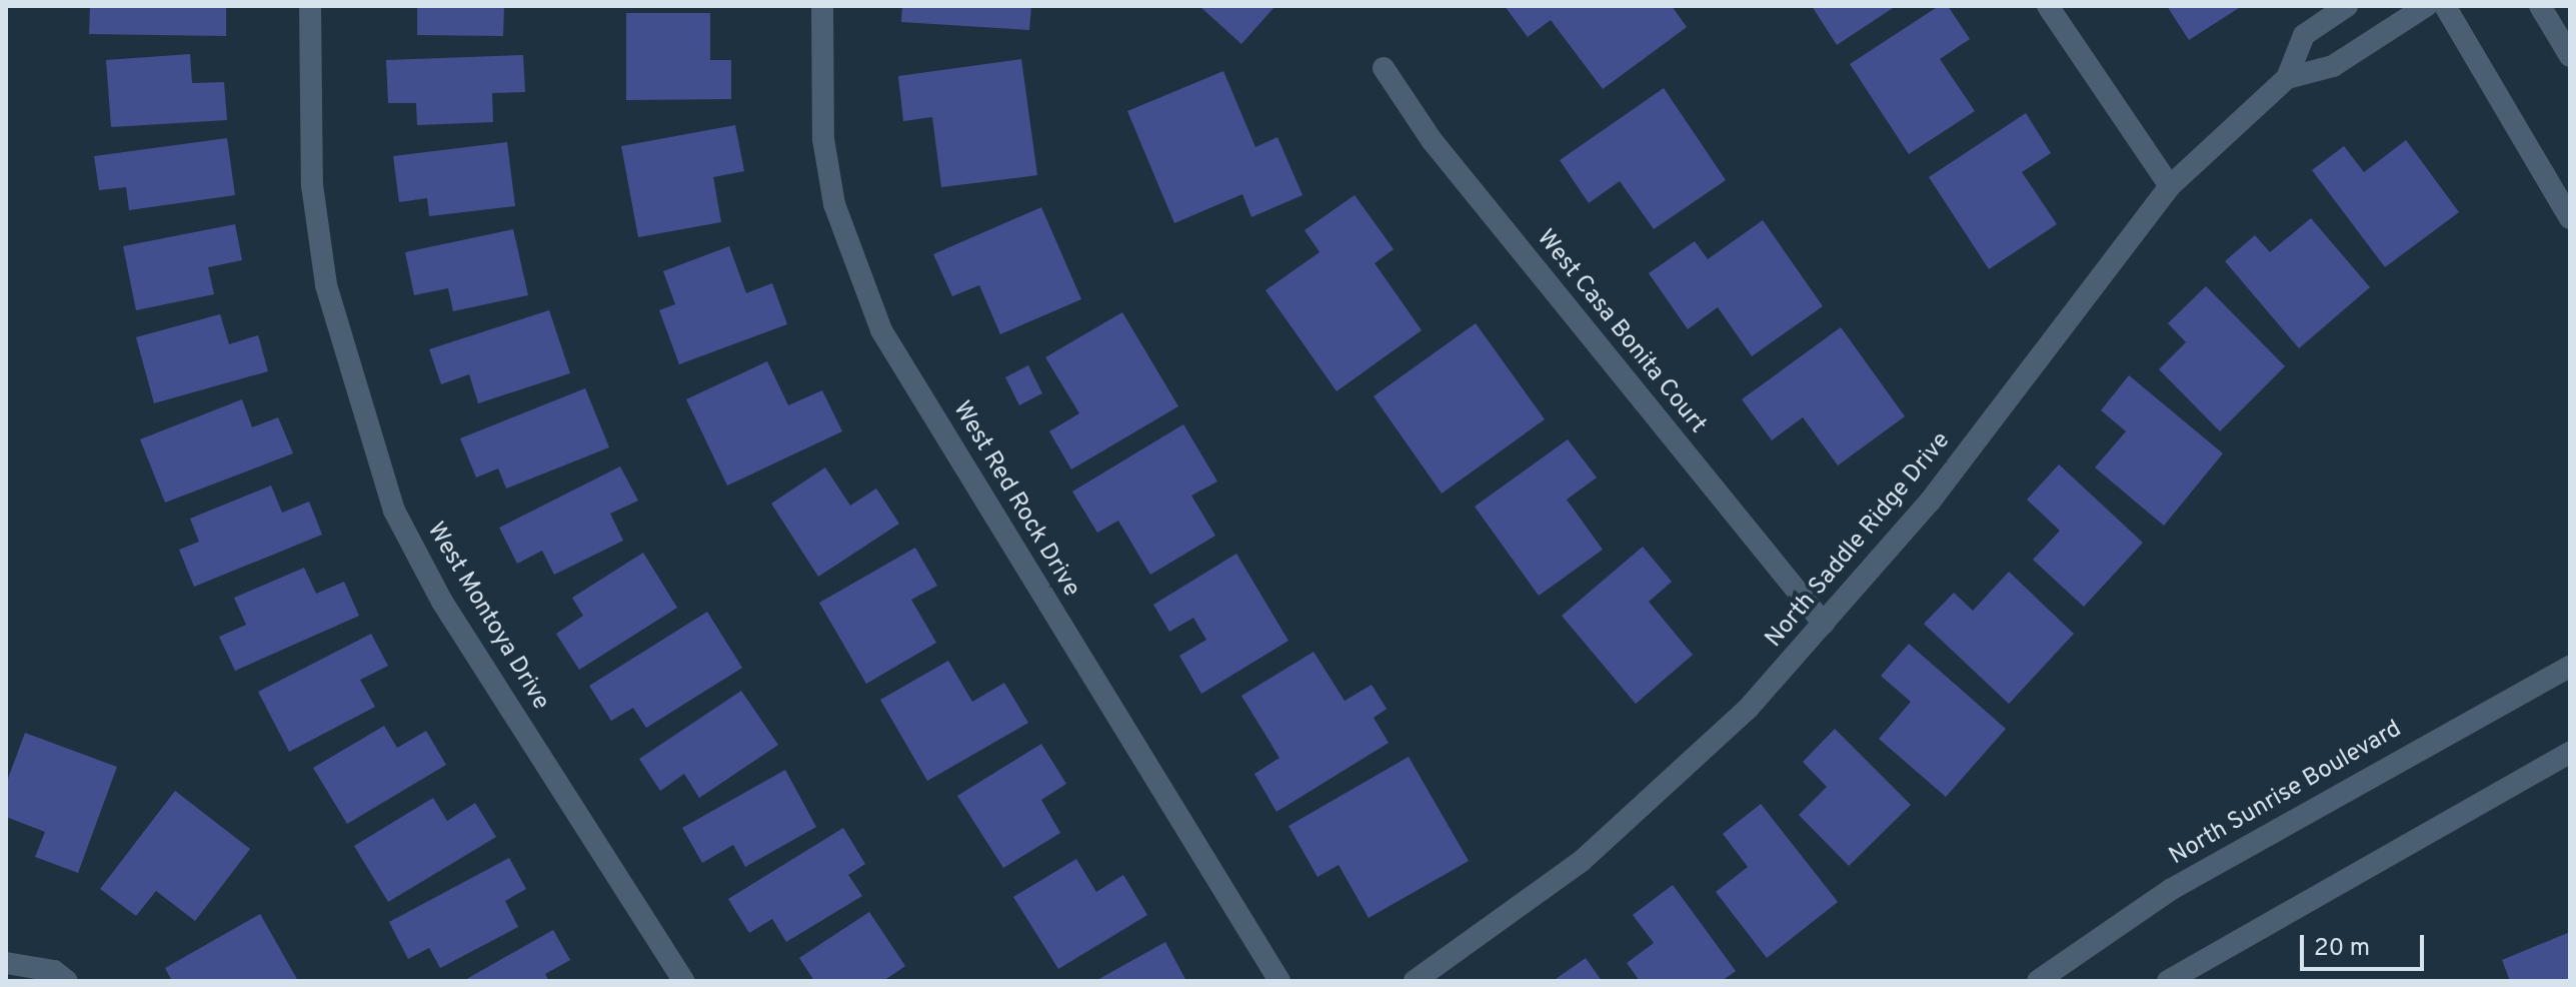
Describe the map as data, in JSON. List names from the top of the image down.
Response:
{
  "streets": {
    "street": [
      "West Casa Bonita Court",
      "West Red Rock Drive",
      "North Saddle Ridge Drive",
      "West Montoya Drive",
      "North Sunrise Boulevard"
    ]
  },
  "crossings": [
    ["West Casa Bonita Court", "North Saddle Ridge Drive"]
  ],
  "scale_bar": "20 m"
}
